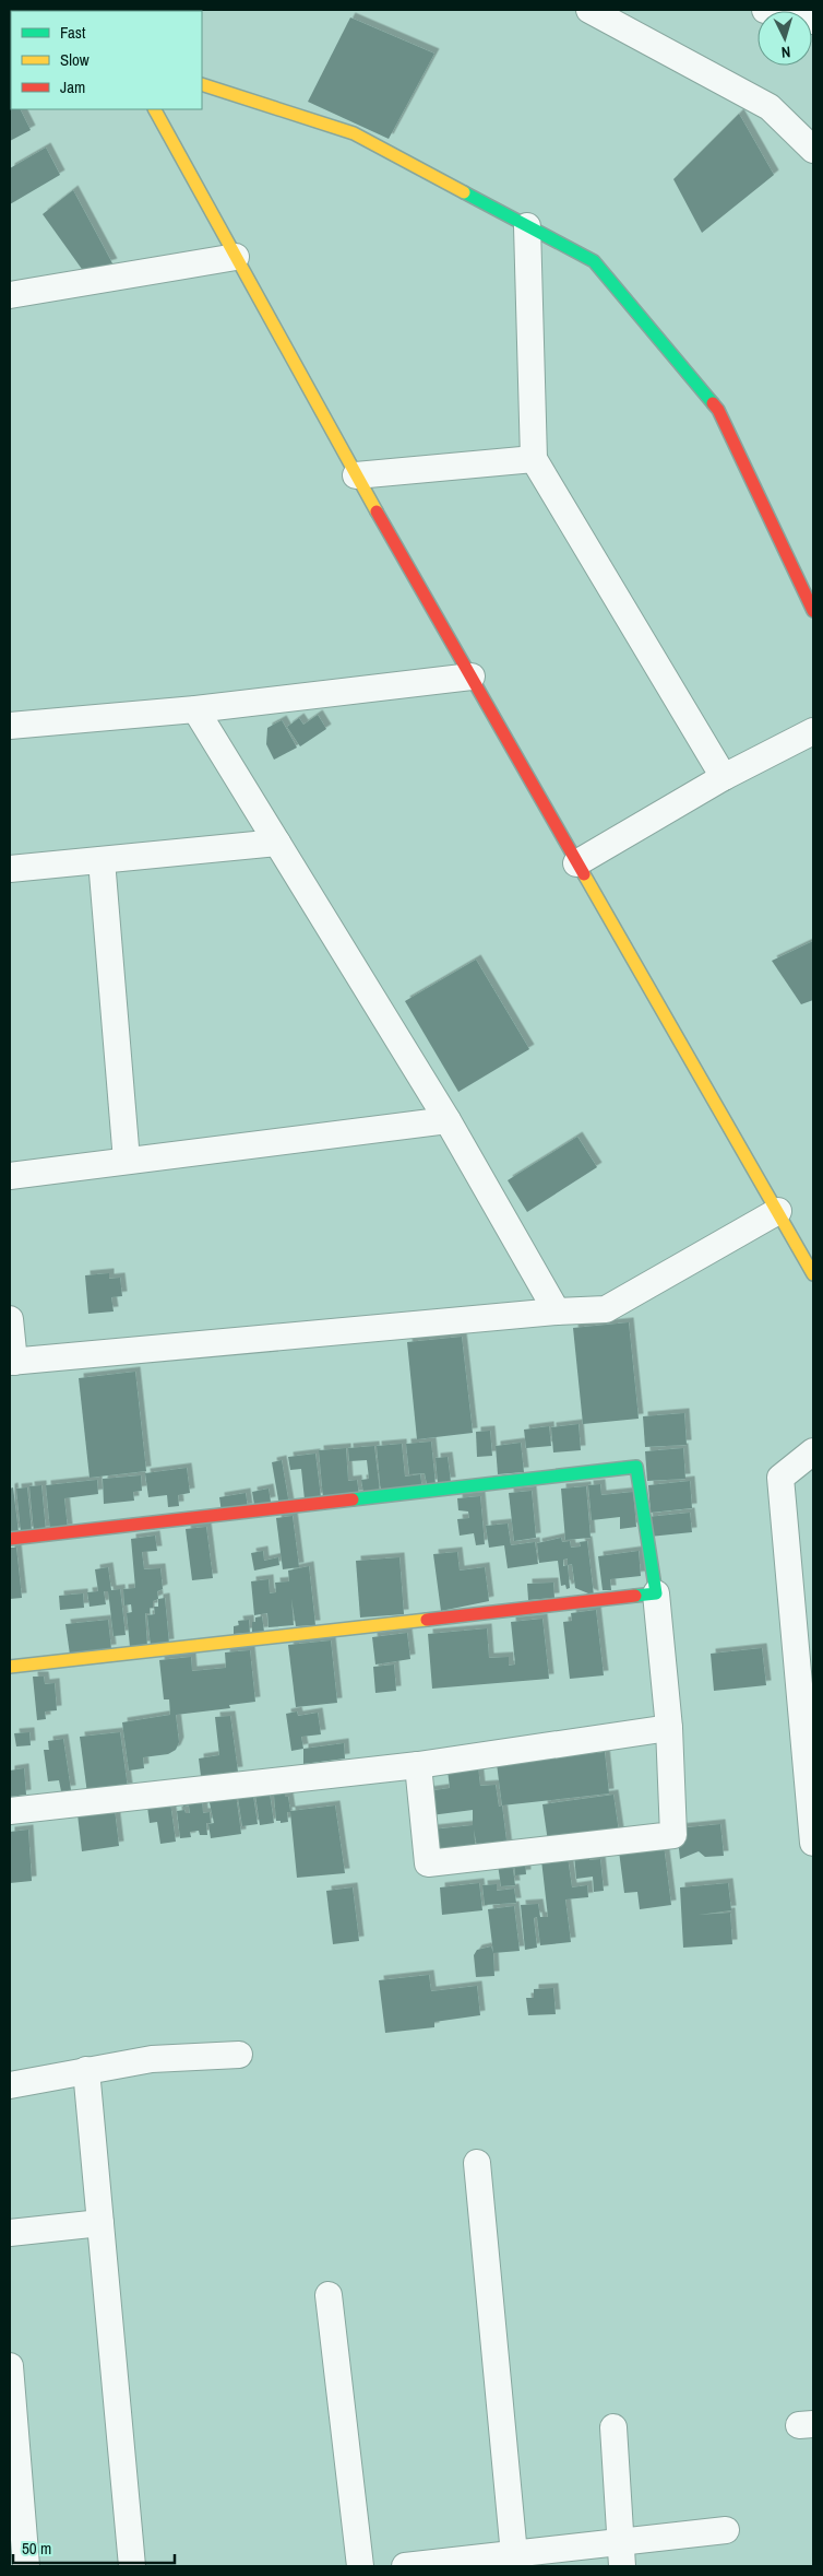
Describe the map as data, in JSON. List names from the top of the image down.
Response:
{
  "legend": ["Fast", "Slow", "Jam"],
  "scale_bar": "50 m",
  "north": "bottom"
}
